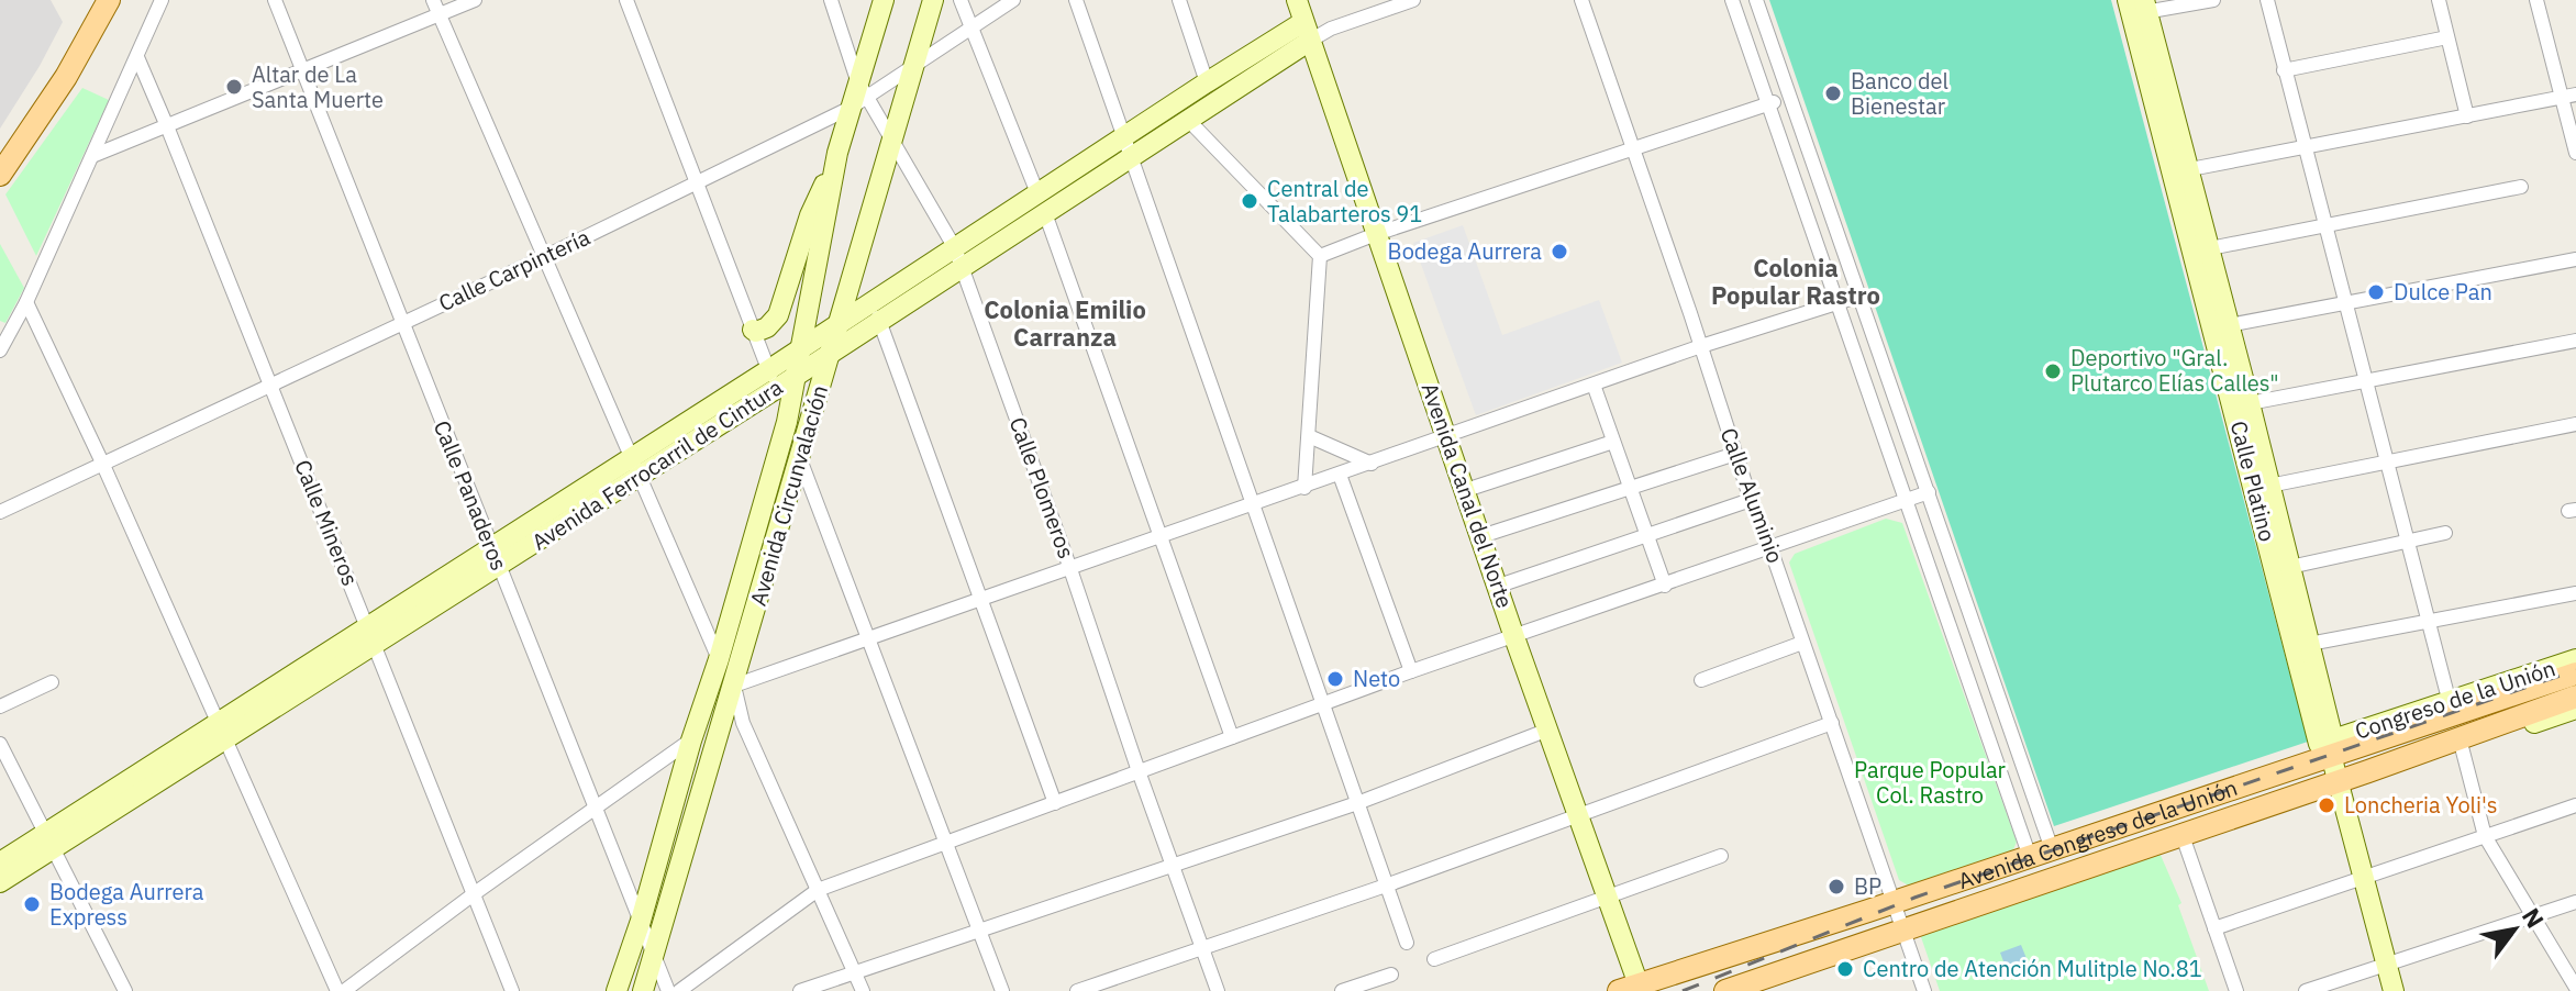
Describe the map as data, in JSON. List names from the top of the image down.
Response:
{
  "streets": {
    "main road": ["Avenida Congreso de la Unión"],
    "street": [
      "Calle Carpintería",
      "Avenida Ferrocarril de Cintura",
      "Calle Platino",
      "Calle Plomeros",
      "Calle Panaderos",
      "Avenida Circunvalación",
      "Avenida Canal del Norte",
      "Calle Aluminio",
      "Calle Mineros",
      "Congreso de la Unión"
    ]
  },
  "crossings": [
    ["Calle Carpintería", "Calle Plomeros"],
    ["Calle Carpintería", "Calle Panaderos"],
    ["Calle Carpintería", "Avenida Circunvalación"],
    ["Calle Carpintería", "Calle Mineros"],
    ["Avenida Ferrocarril de Cintura", "Calle Plomeros"],
    ["Avenida Ferrocarril de Cintura", "Calle Panaderos"],
    ["Avenida Ferrocarril de Cintura", "Avenida Circunvalación"],
    ["Avenida Ferrocarril de Cintura", "Avenida Canal del Norte"],
    ["Avenida Ferrocarril de Cintura", "Calle Mineros"],
    ["Calle Platino", "Congreso de la Unión"],
    ["Calle Platino", "Avenida Congreso de la Unión"],
    ["Calle Plomeros", "Avenida Circunvalación"],
    ["Calle Panaderos", "Avenida Circunvalación"],
    ["Avenida Canal del Norte", "Avenida Congreso de la Unión"],
    ["Calle Aluminio", "Avenida Congreso de la Unión"],
    ["Congreso de la Unión", "Avenida Congreso de la Unión"]
  ],
  "districts": ["Colonia Popular Rastro", "Colonia Emilio Carranza"],
  "parks": ["Parque Popular Col. Rastro"],
  "places": [
    "Altar de La Santa Muerte",
    "Banco del Bienestar",
    "Central de Talabarteros 91",
    "Bodega Aurrera",
    "Dulce Pan",
    "Deportivo \"Gral. Plutarco Elías Calles\"",
    "Neto",
    "Loncheria Yoli's",
    "BP",
    "Bodega Aurrera Express",
    "Centro de Atención Mulitple No.81"
  ],
  "north": "top right"
}
